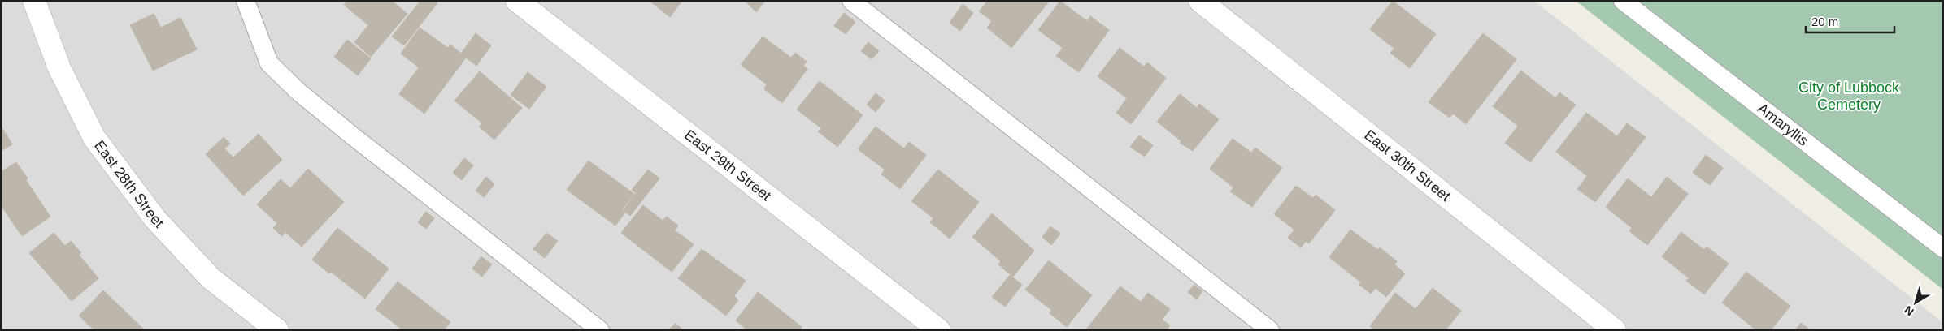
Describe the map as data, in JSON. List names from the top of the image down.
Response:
{
  "streets": {
    "street": ["East 29th Street", "East 30th Street", "East 28th Street"],
    "lane": ["Amaryllis"]
  },
  "parks": ["City of Lubbock Cemetery"],
  "scale_bar": "20 m",
  "north": "bottom left"
}
